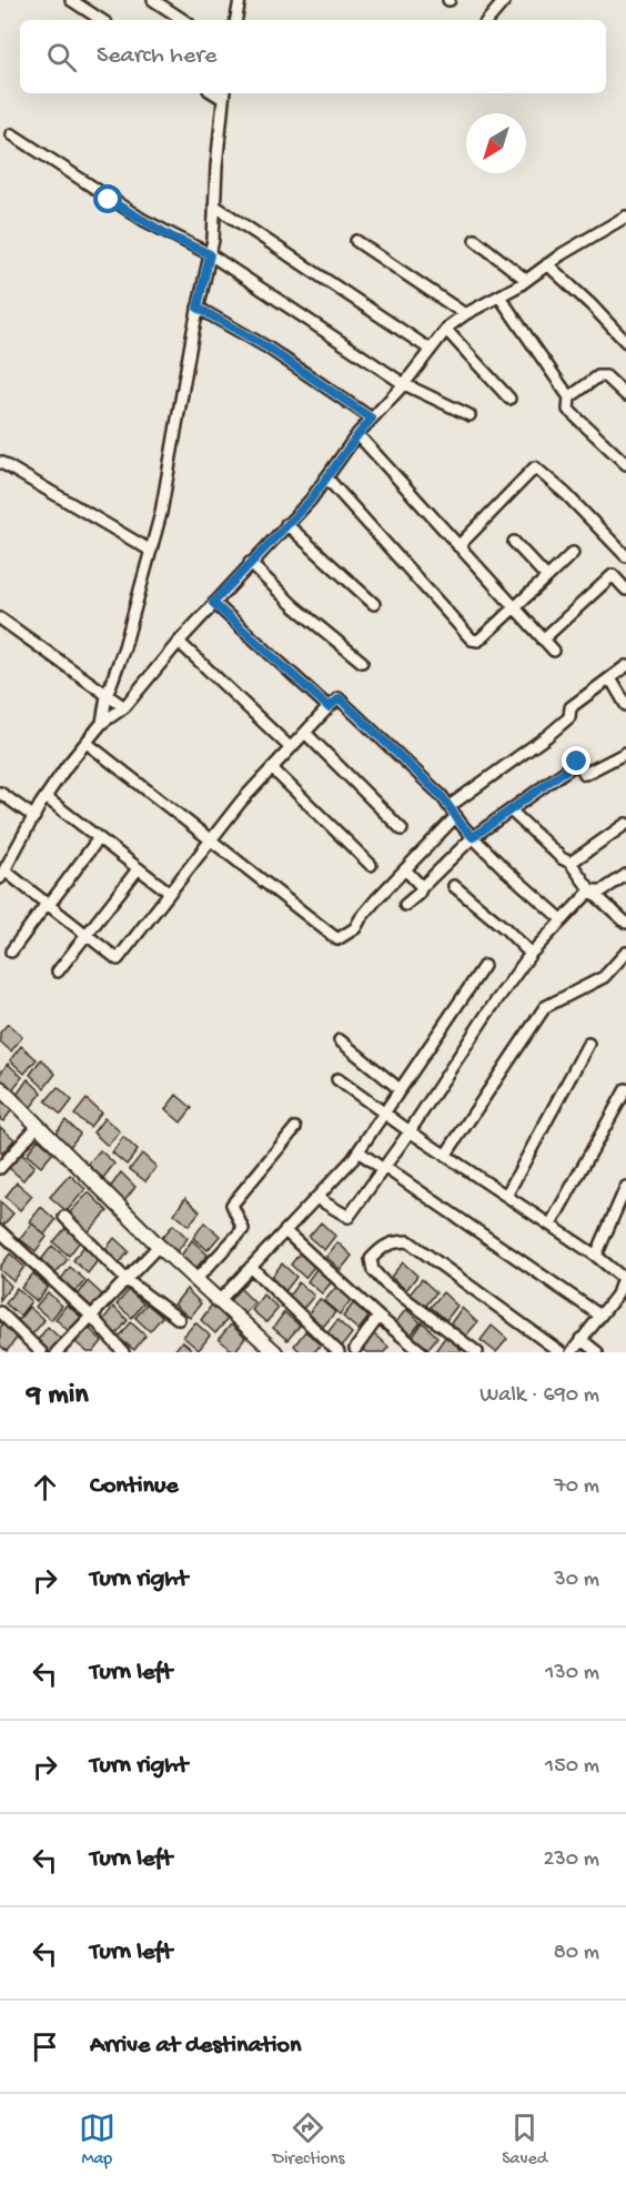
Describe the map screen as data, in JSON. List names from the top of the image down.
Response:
{
  "north": "bottom left",
  "page": {
    "search": "Search here",
    "heading": ["9 min", "Walk · 690 m"],
    "list": [
      ["Continue", "70 m"],
      ["Turn right", "30 m"],
      ["Turn left", "130 m"],
      ["Turn right", "150 m"],
      ["Turn left", "230 m"],
      ["Turn left", "80 m"],
      "Arrive at destination"
    ],
    "nav": ["Map", "Directions", "Saved"]
  }
}
